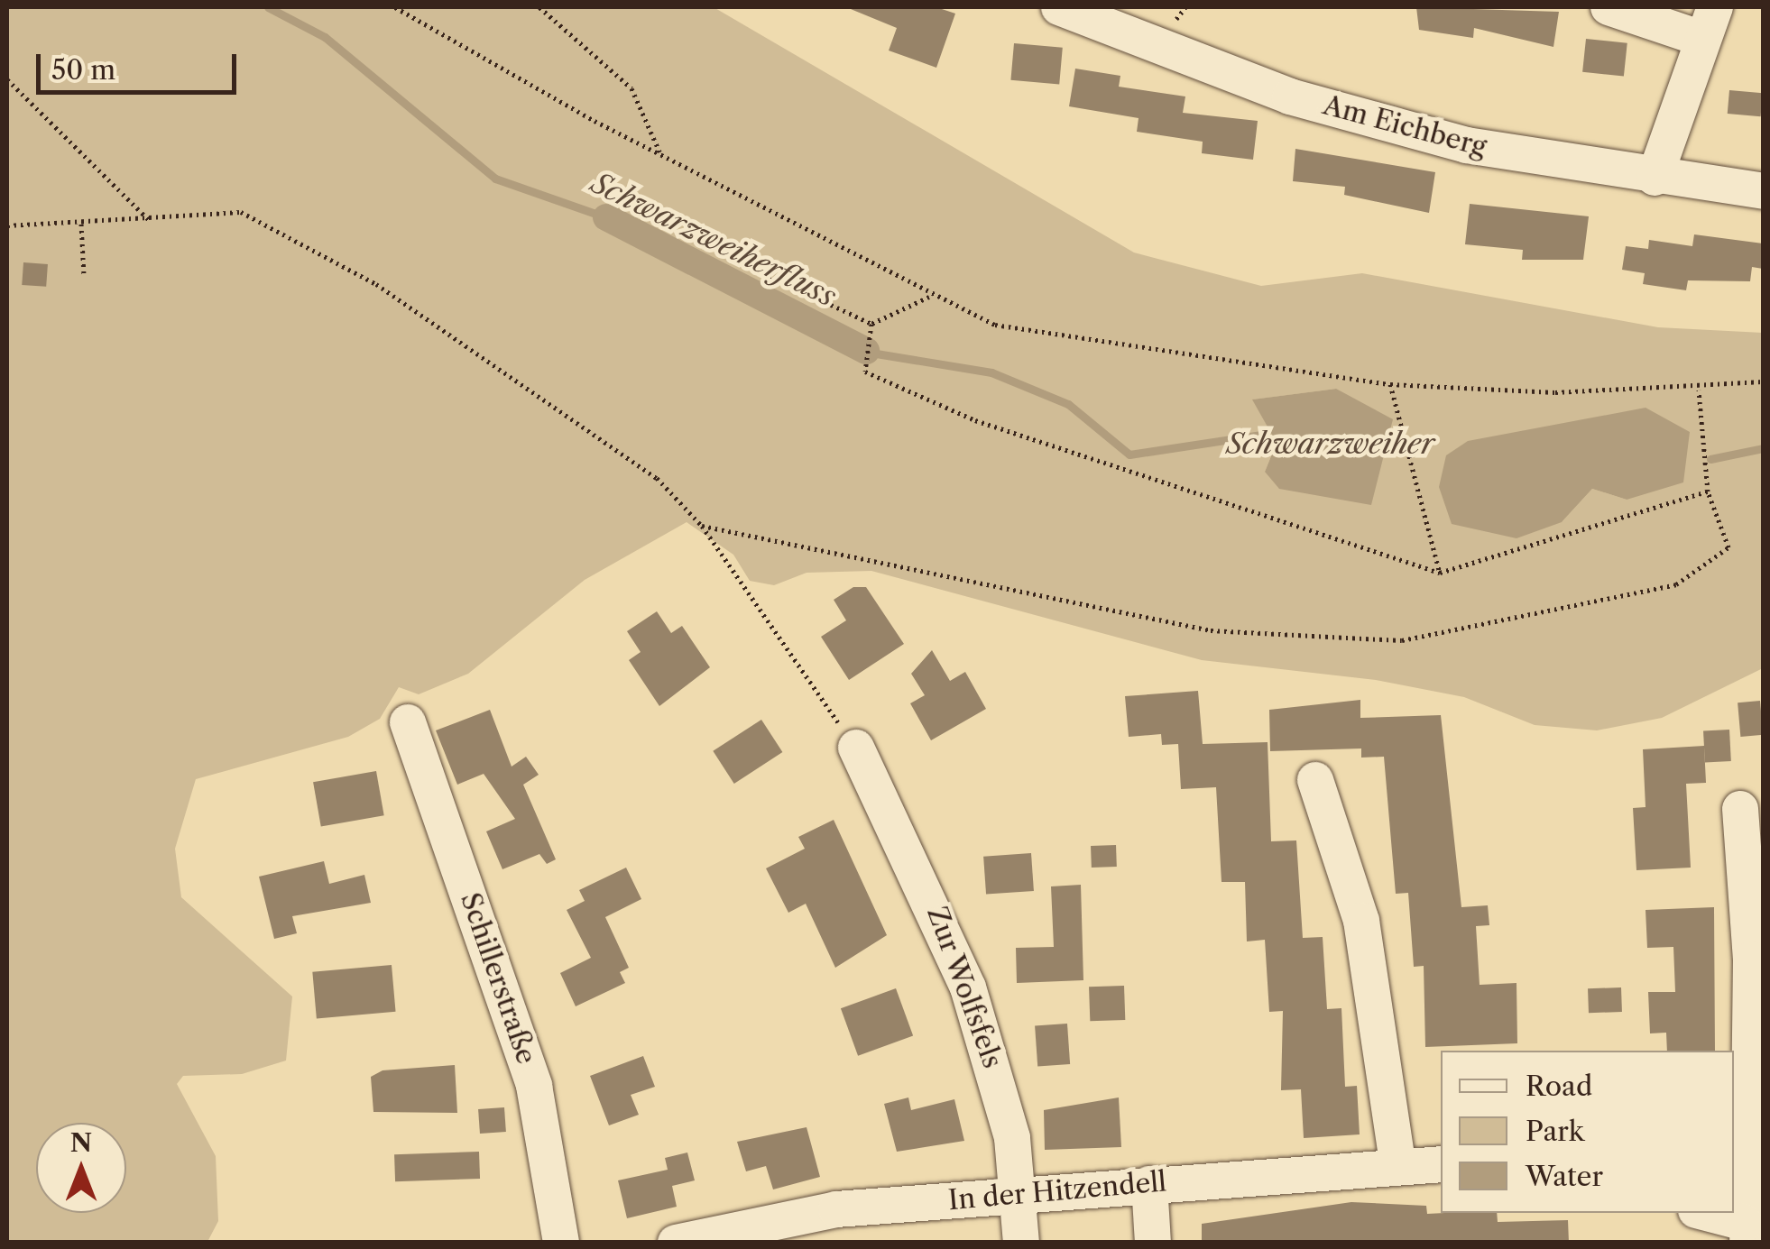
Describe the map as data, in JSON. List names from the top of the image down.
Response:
{
  "streets": {
    "street": [
      "Am Eichberg",
      "Schillerstraße",
      "Zur Wolfsfels",
      "In der Hitzendell"
    ]
  },
  "crossings": [
    ["Zur Wolfsfels", "In der Hitzendell"]
  ],
  "water": ["Schwarzweiherfluss", "Schwarzweiher"],
  "legend": ["Road", "Park", "Water"],
  "scale_bar": "50 m",
  "north": "top"
}
